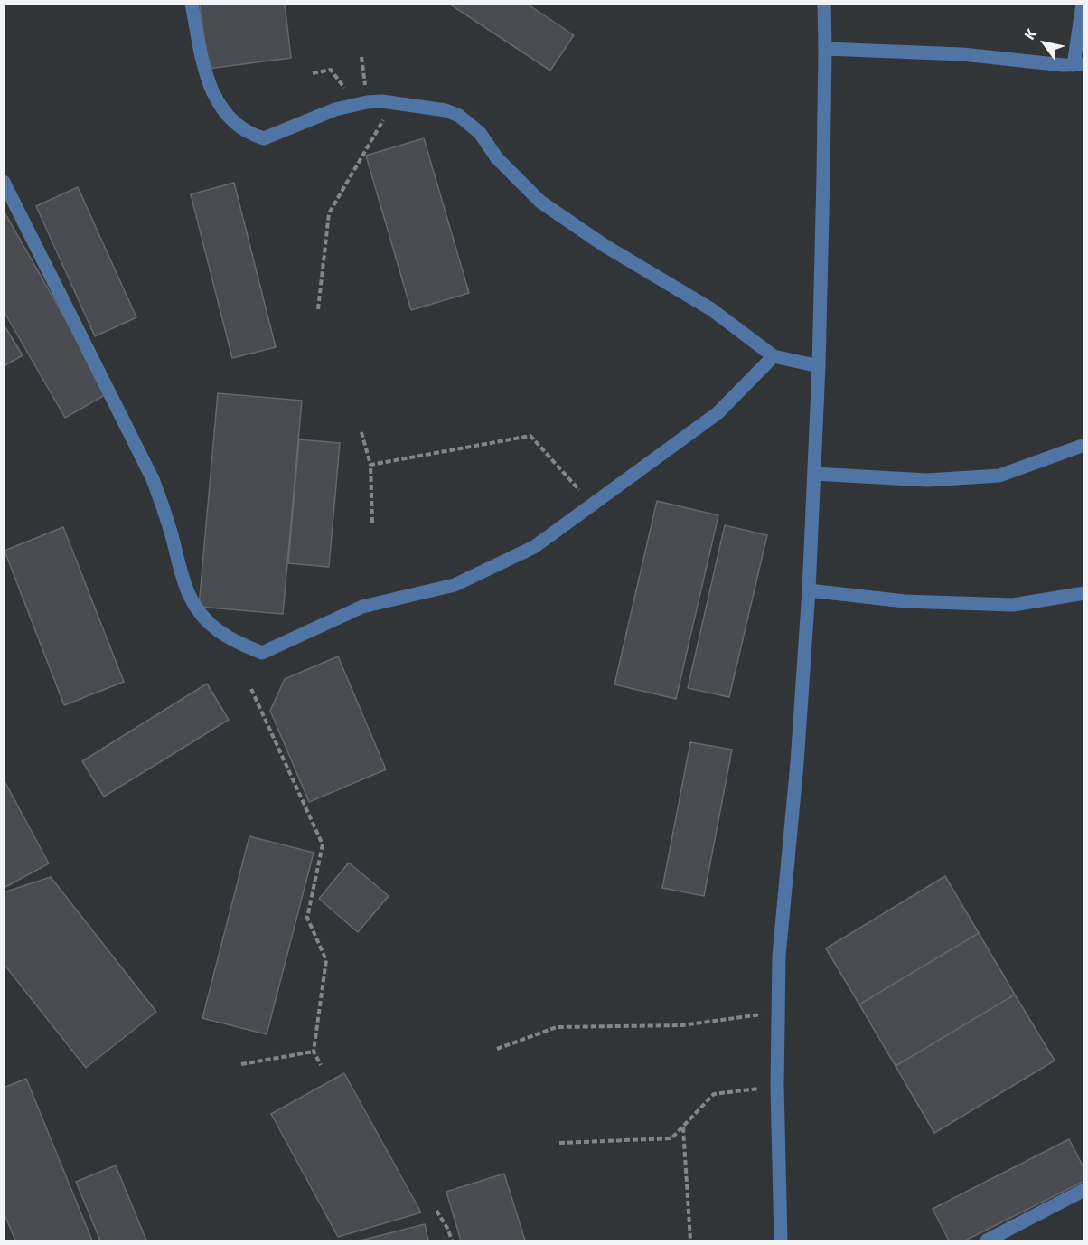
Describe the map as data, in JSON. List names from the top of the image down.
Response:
{
  "north": "top left"
}
